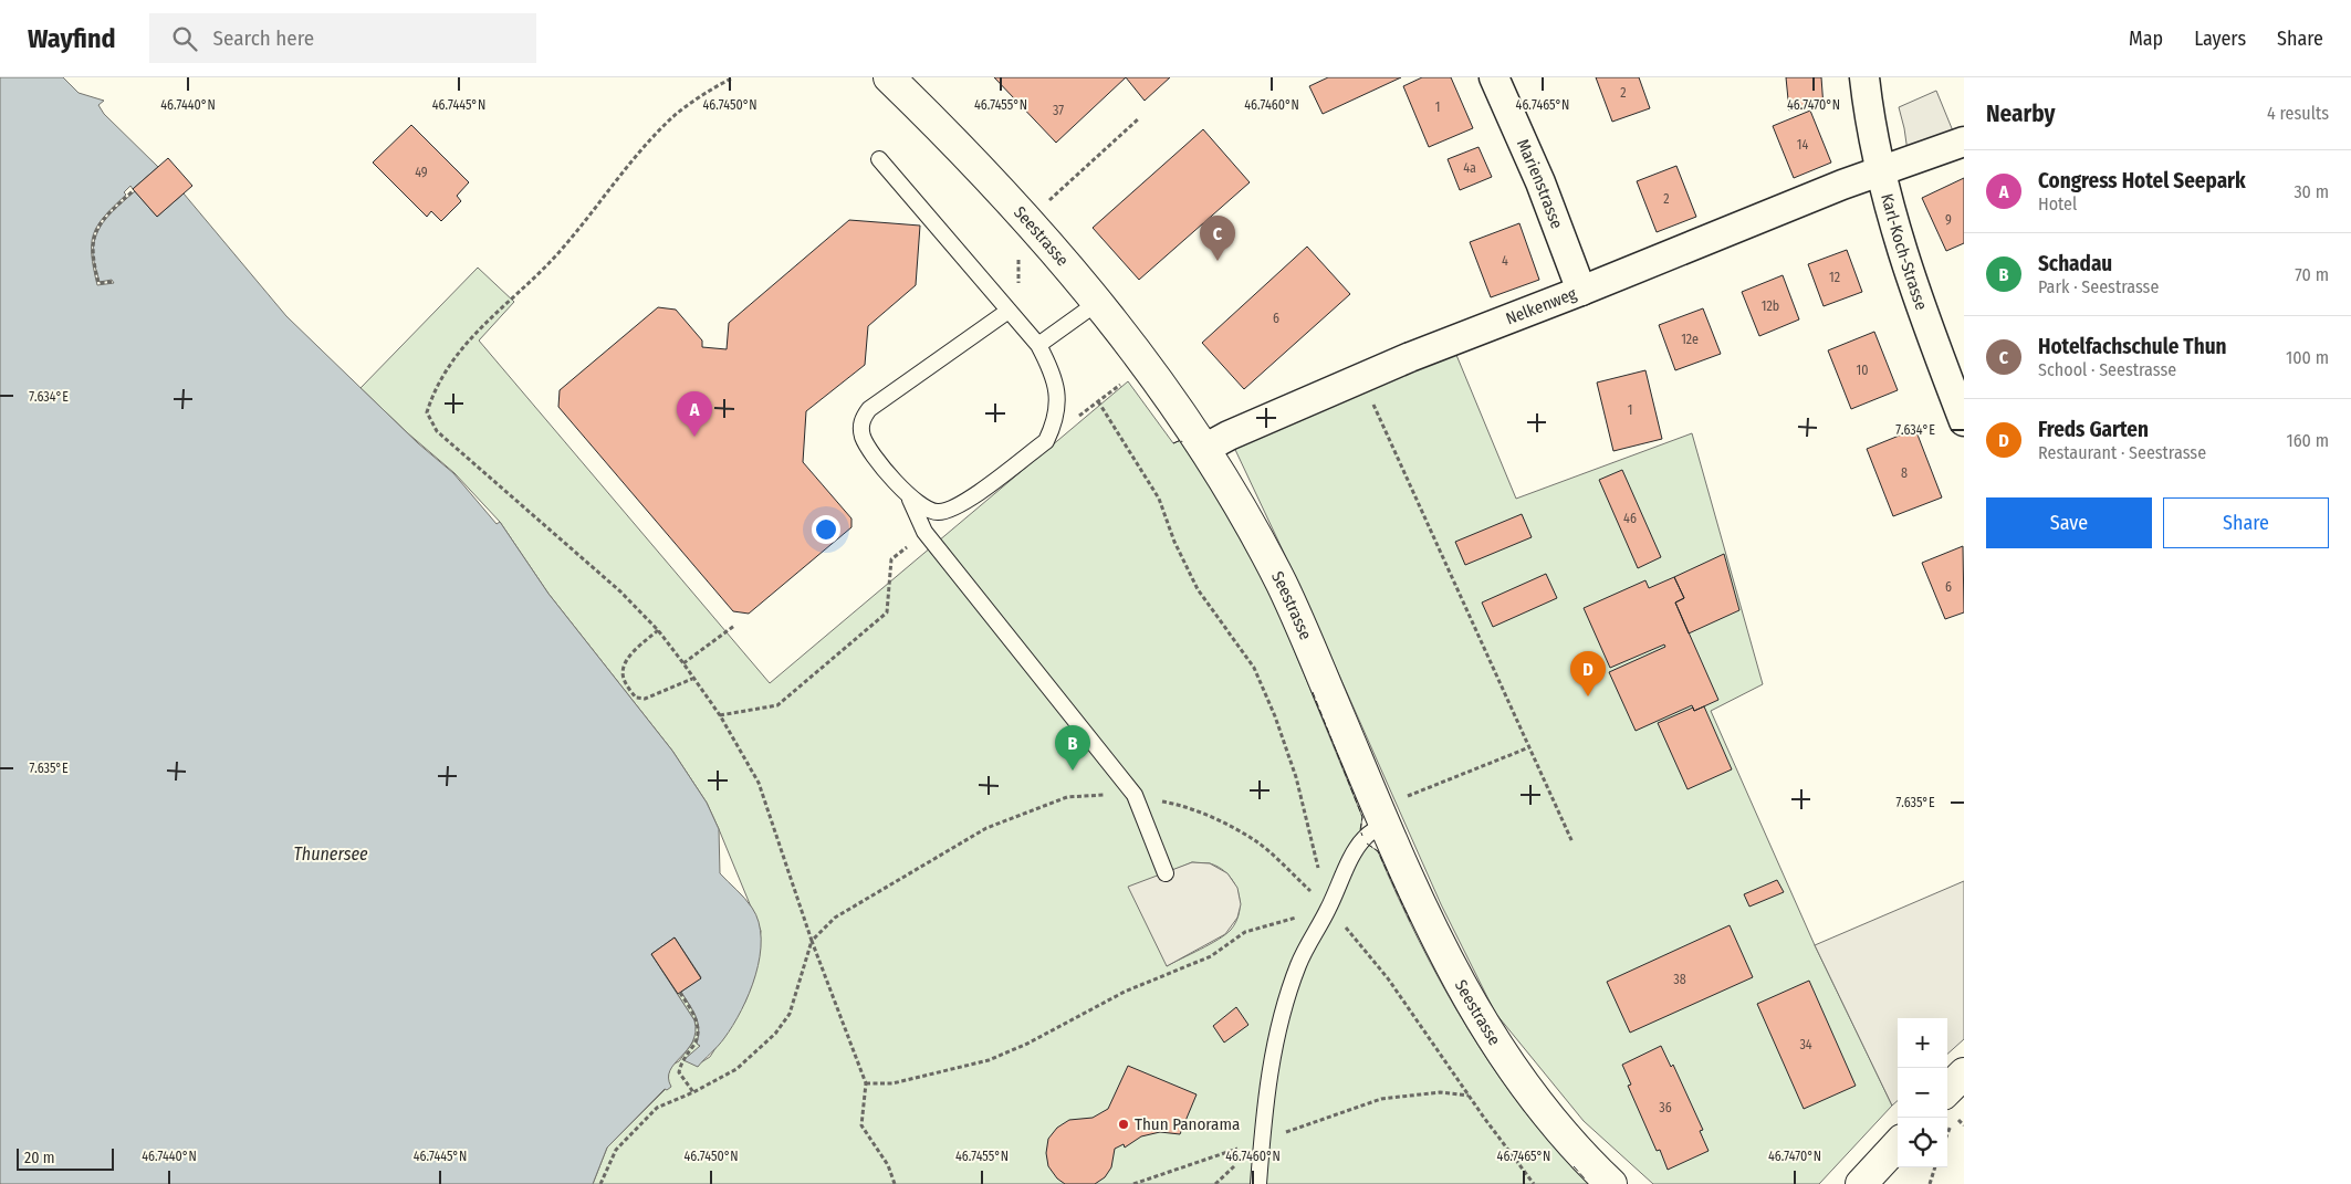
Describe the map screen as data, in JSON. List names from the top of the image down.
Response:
{
  "streets": {
    "street": [
      "Marienstrasse",
      "Seestrasse",
      "Karl-Koch-Strasse",
      "Nelkenweg"
    ]
  },
  "crossings": [
    ["Marienstrasse", "Nelkenweg"],
    ["Seestrasse", "Nelkenweg"],
    ["Karl-Koch-Strasse", "Nelkenweg"]
  ],
  "water": ["Thunersee"],
  "places": ["Thun Panorama"],
  "house_numbers": [
    "2",
    "1",
    "37",
    "14",
    "4a",
    "49",
    "2",
    "9",
    "4",
    "12",
    "12b",
    "6",
    "12e",
    "10",
    "1",
    "8",
    "46",
    "6",
    "38",
    "34",
    "36"
  ],
  "scale_bar": "20 m",
  "page": {
    "header": "Wayfind",
    "search": "Search here",
    "nav": ["Map", "Layers", "Share"],
    "heading": ["Nearby", "4 results"],
    "list": [
      {
        "mark": "A",
        "name": "Congress Hotel Seepark",
        "note": "Hotel",
        "value": "30 m"
      },
      {
        "mark": "B",
        "name": "Schadau",
        "note": "Park · Seestrasse",
        "value": "70 m"
      },
      {
        "mark": "C",
        "name": "Hotelfachschule Thun",
        "note": "School · Seestrasse",
        "value": "100 m"
      },
      {
        "mark": "D",
        "name": "Freds Garten",
        "note": "Restaurant · Seestrasse",
        "value": "160 m"
      }
    ],
    "pins": [
      "C",
      "A",
      "D",
      "B"
    ],
    "buttons": ["Save", "Share"],
    "map_buttons": ["+", "−"],
    "scale": "20 m"
  },
  "coordinates": [
    "46.7440°N",
    "46.7445°N",
    "46.7450°N",
    "46.7455°N",
    "46.7460°N",
    "46.7465°N",
    "46.7470°N",
    "7.634°E",
    "7.635°E"
  ]
}
